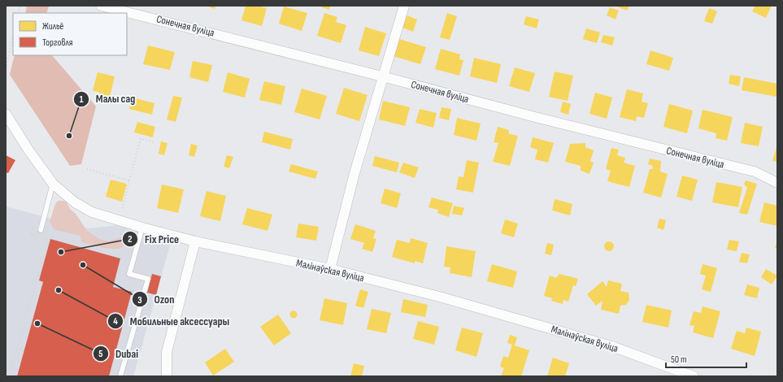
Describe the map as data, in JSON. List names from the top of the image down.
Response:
{
  "streets": {
    "street": ["Сонечная вуліца", "Малінаўская вуліца"]
  },
  "places": [
    "Малы сад",
    "Fix Price",
    "Ozon",
    "Мобильные аксессуары",
    "Dubai"
  ],
  "legend": ["Жильё", "Торговля"],
  "scale_bar": "50 m"
}
